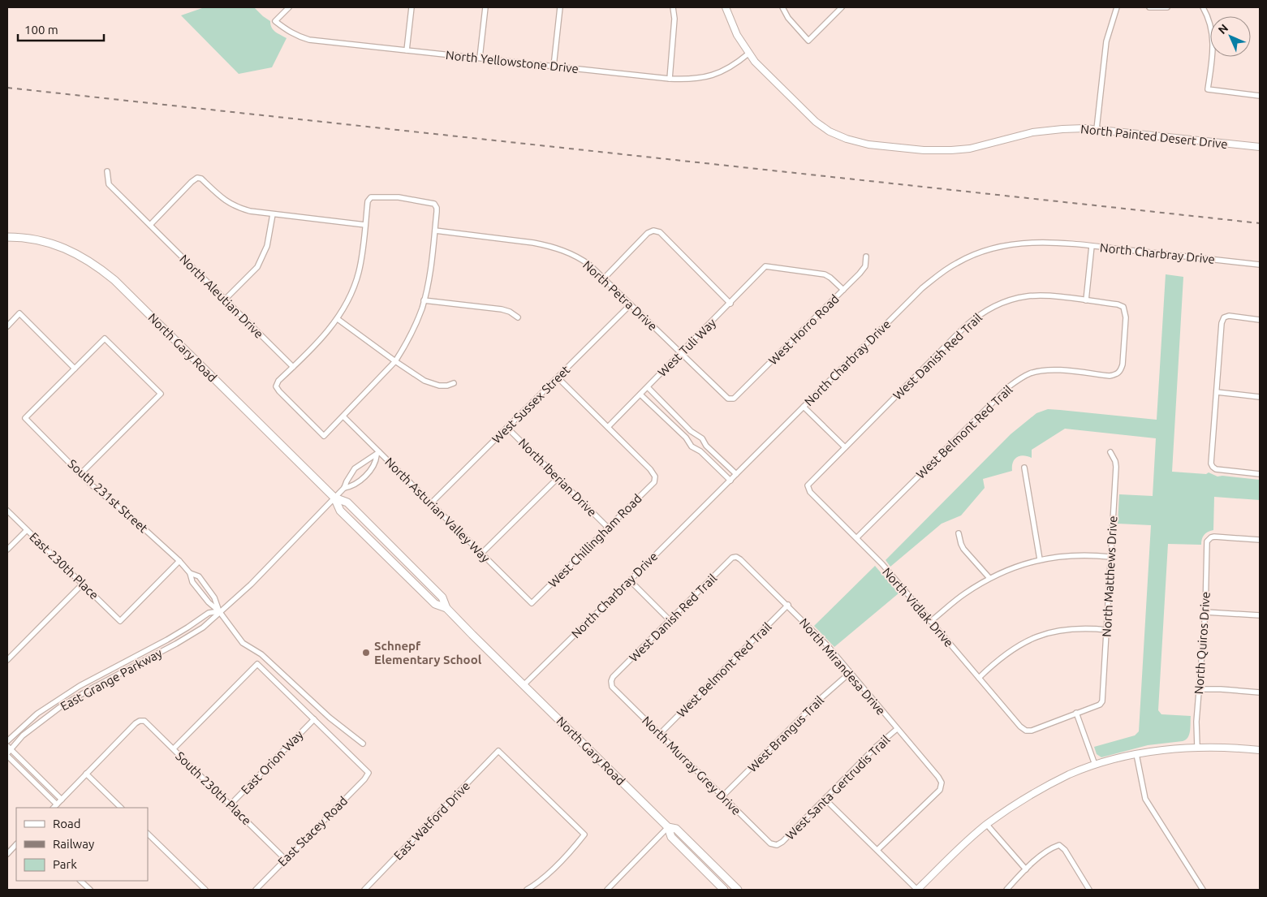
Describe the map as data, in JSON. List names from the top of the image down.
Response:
{
  "streets": {
    "main road": ["North Gary Road"],
    "street": [
      "North Yellowstone Drive",
      "North Painted Desert Drive",
      "North Charbray Drive",
      "North Petra Drive",
      "North Aleutian Drive",
      "West Horro Road",
      "West Tuli Way",
      "West Danish Red Trail",
      "West Sussex Street",
      "West Belmont Red Trail",
      "North Iberian Drive",
      "South 231st Street",
      "North Asturian Valley Way",
      "West Chillingham Road",
      "East 230th Place",
      "North Matthews Drive",
      "North Vidlak Drive",
      "North Quiros Drive",
      "North Mirandesa Drive",
      "East Grange Parkway",
      "West Brangus Trail",
      "East Orion Way",
      "North Murray Grey Drive",
      "West Santa Gertrudis Trail",
      "South 230th Place",
      "East Watford Drive",
      "East Stacey Road"
    ]
  },
  "crossings": [
    ["North Yellowstone Drive", "North Painted Desert Drive"],
    ["North Charbray Drive", "North Gary Road"],
    ["North Petra Drive", "West Horro Road"],
    ["North Petra Drive", "West Tuli Way"],
    ["North Petra Drive", "West Sussex Street"],
    ["West Horro Road", "West Tuli Way"],
    ["North Gary Road", "East Grange Parkway"],
    ["West Tuli Way", "West Chillingham Road"],
    ["West Danish Red Trail", "West Belmont Red Trail"],
    ["West Danish Red Trail", "North Vidlak Drive"],
    ["West Danish Red Trail", "North Mirandesa Drive"],
    ["West Danish Red Trail", "North Murray Grey Drive"],
    ["West Sussex Street", "North Iberian Drive"],
    ["West Sussex Street", "North Asturian Valley Way"],
    ["West Belmont Red Trail", "North Vidlak Drive"],
    ["West Belmont Red Trail", "North Mirandesa Drive"],
    ["West Belmont Red Trail", "North Murray Grey Drive"],
    ["North Iberian Drive", "West Chillingham Road"],
    ["South 231st Street", "East 230th Place"],
    ["South 231st Street", "East Grange Parkway"],
    ["North Asturian Valley Way", "West Chillingham Road"],
    ["North Matthews Drive", "North Vidlak Drive"],
    ["North Mirandesa Drive", "West Brangus Trail"],
    ["North Mirandesa Drive", "West Santa Gertrudis Trail"],
    ["West Brangus Trail", "North Murray Grey Drive"],
    ["East Orion Way", "South 230th Place"],
    ["East Orion Way", "East Stacey Road"],
    ["North Murray Grey Drive", "West Santa Gertrudis Trail"],
    ["South 230th Place", "East Stacey Road"]
  ],
  "places": ["Schnepf Elementary School"],
  "legend": ["Road", "Railway", "Park"],
  "scale_bar": "100 m",
  "north": "top left"
}
